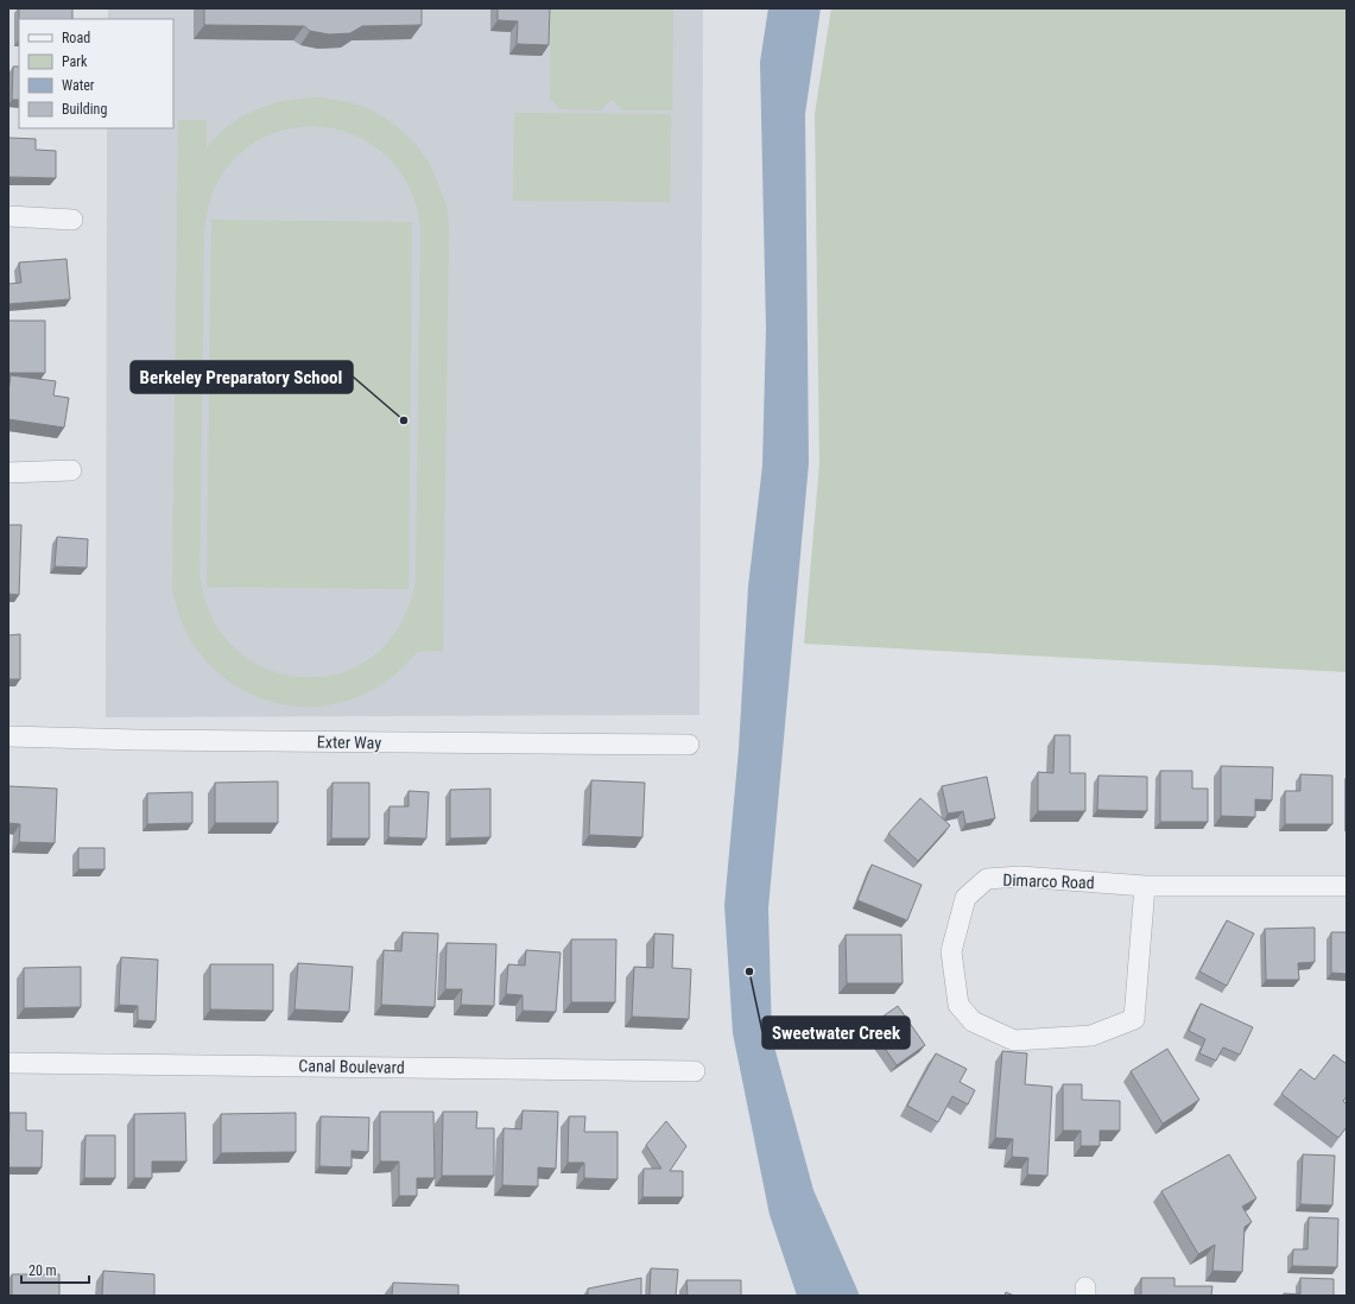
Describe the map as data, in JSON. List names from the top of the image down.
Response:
{
  "streets": {
    "street": ["Exter Way", "Dimarco Road", "Canal Boulevard"]
  },
  "places": ["Berkeley Preparatory School", "Sweetwater Creek"],
  "legend": [
    "Road",
    "Park",
    "Water",
    "Building"
  ],
  "scale_bar": "20 m"
}
